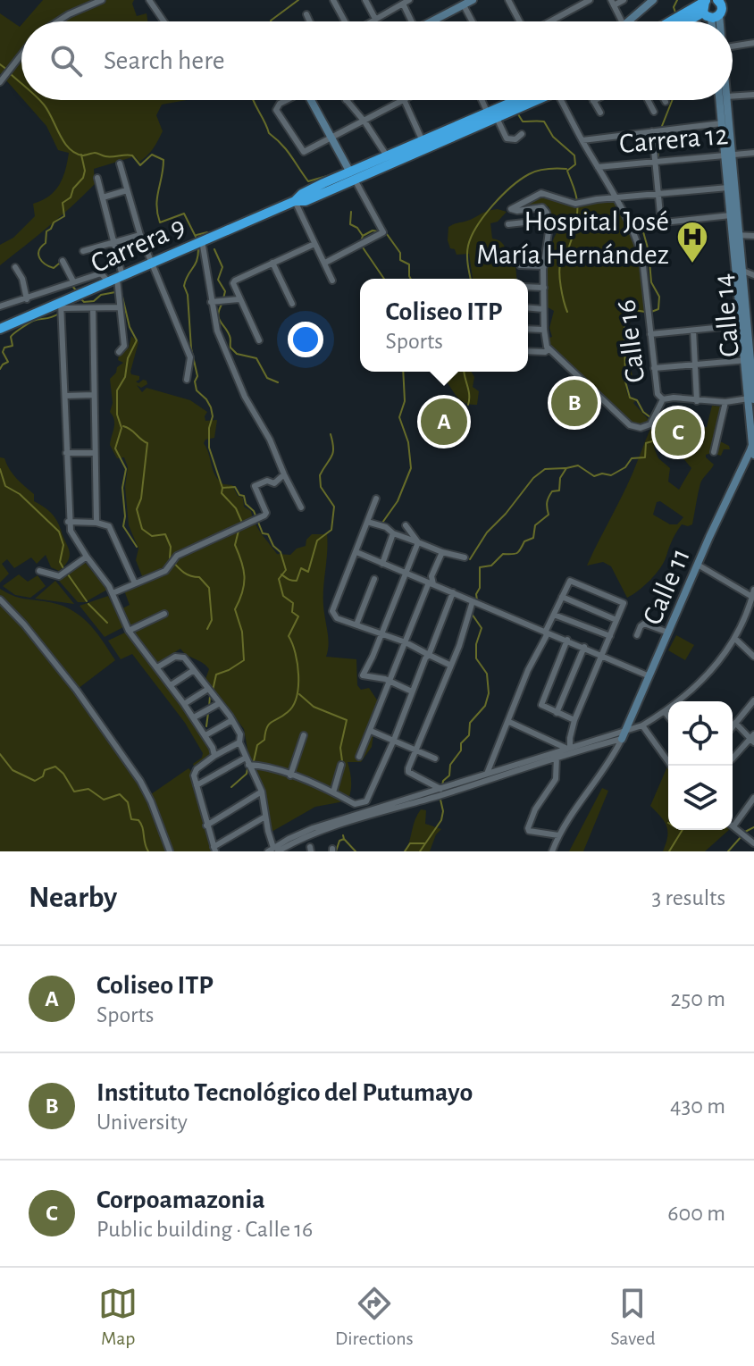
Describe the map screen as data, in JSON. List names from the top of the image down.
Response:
{
  "streets": {
    "highway": ["Carrera 9"],
    "street": [
      "Carrera 12",
      "Calle 14",
      "Calle 16",
      "Calle 11"
    ]
  },
  "crossings": [
    ["Carrera 12", "Calle 14"],
    ["Carrera 12", "Calle 16"],
    ["Calle 14", "Calle 11"]
  ],
  "places": {
    "hospital": ["Hospital José María Hernández"]
  },
  "page": {
    "search": "Search here",
    "popup": ["Coliseo ITP", "Sports"],
    "pins": ["B", "A", "C"],
    "heading": ["Nearby", "3 results"],
    "list": [
      {
        "mark": "A",
        "name": "Coliseo ITP",
        "note": "Sports",
        "value": "250 m"
      },
      {
        "mark": "B",
        "name": "Instituto Tecnológico del Putumayo",
        "note": "University",
        "value": "430 m"
      },
      {
        "mark": "C",
        "name": "Corpoamazonia",
        "note": "Public building · Calle 16",
        "value": "600 m"
      }
    ],
    "nav": ["Map", "Directions", "Saved"]
  }
}
